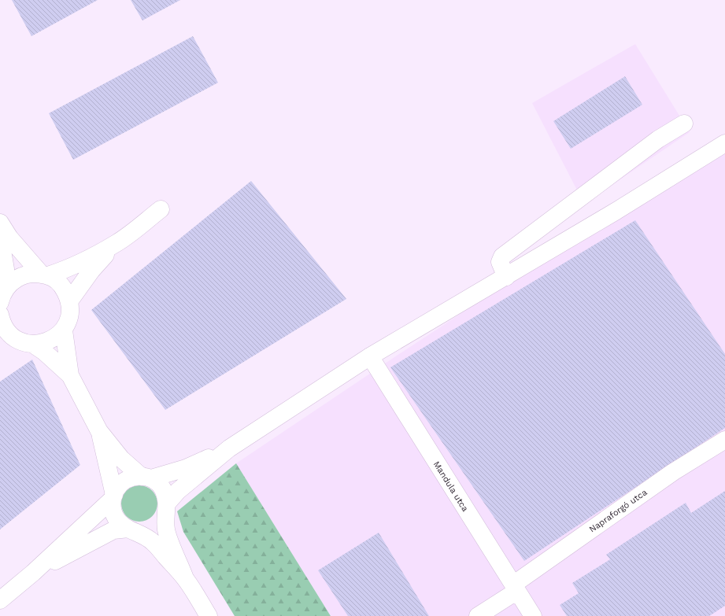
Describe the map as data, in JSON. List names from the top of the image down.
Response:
{
  "streets": {
    "main road": ["Mandula utca", "Napraforgó utca"]
  },
  "crossings": [
    ["Mandula utca", "Napraforgó utca"]
  ]
}
